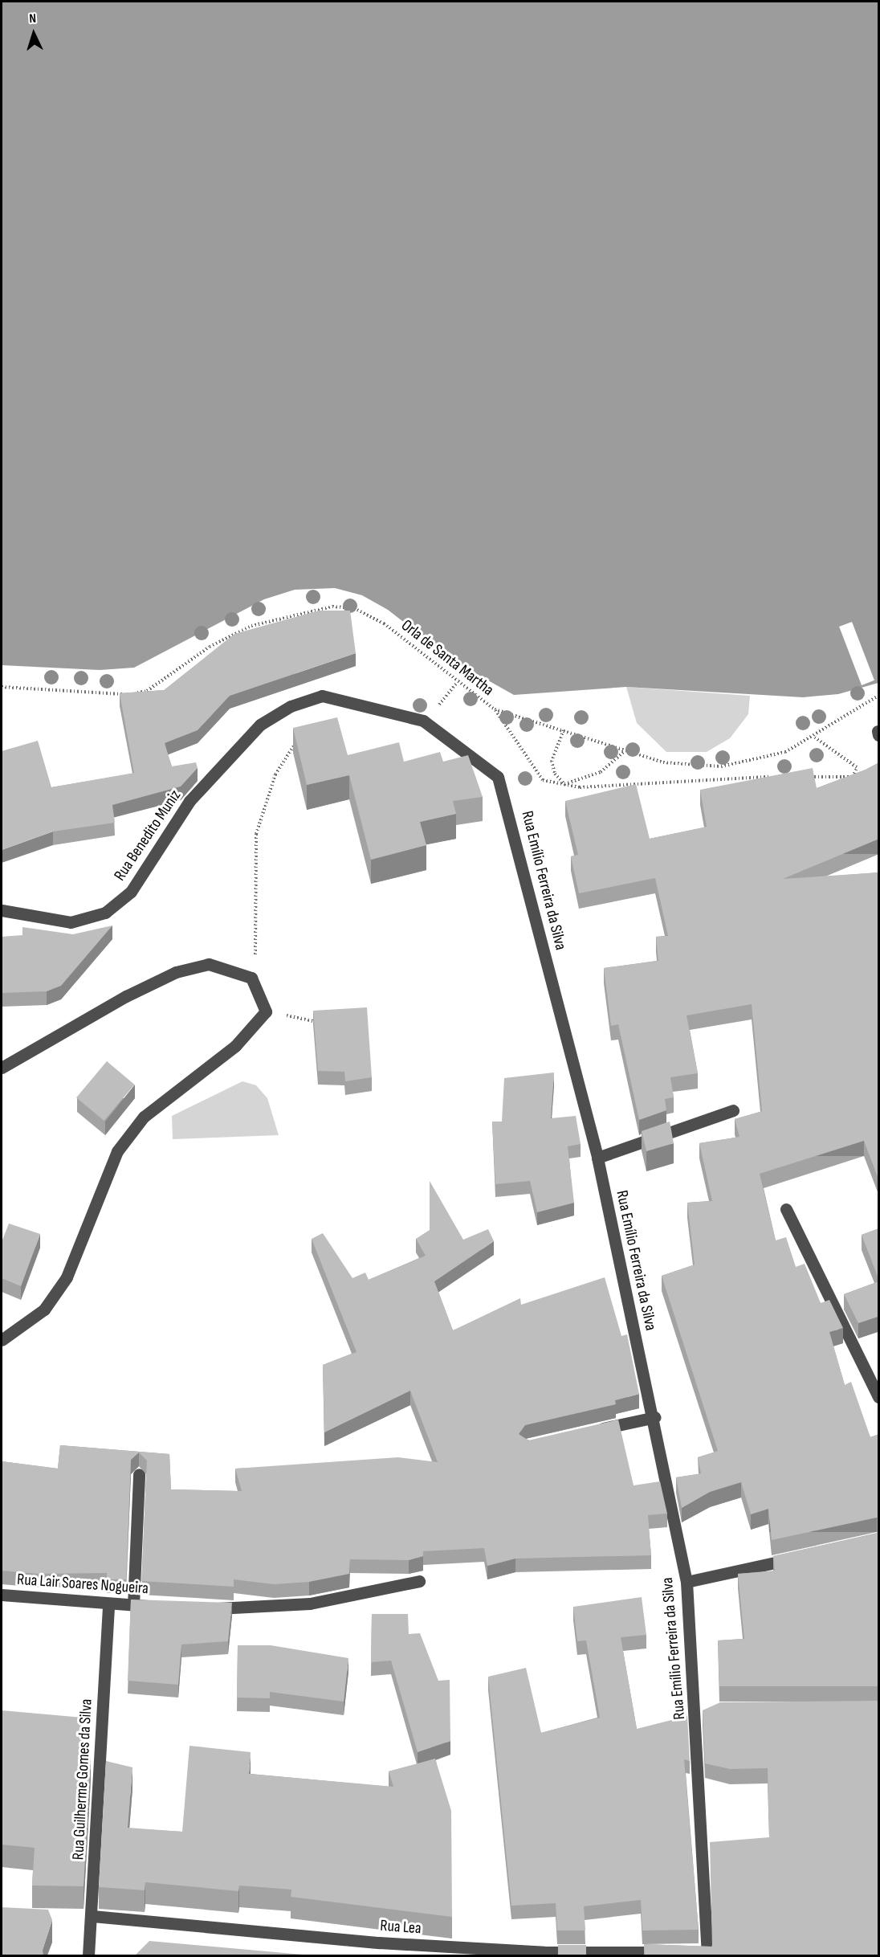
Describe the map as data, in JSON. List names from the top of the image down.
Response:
{
  "streets": {
    "street": [
      "Rua Benedito Muniz",
      "Rua Emílio Ferreira da Silva",
      "Rua Lair Soares Nogueira",
      "Rua Guilherme Gomes da Silva",
      "Rua Lea"
    ],
    "path": ["Orla de Santa Martha"]
  },
  "crossings": [
    ["Rua Benedito Muniz", "Rua Emílio Ferreira da Silva"],
    ["Rua Lair Soares Nogueira", "Rua Guilherme Gomes da Silva"],
    ["Rua Guilherme Gomes da Silva", "Rua Lea"]
  ],
  "north": "top"
}
